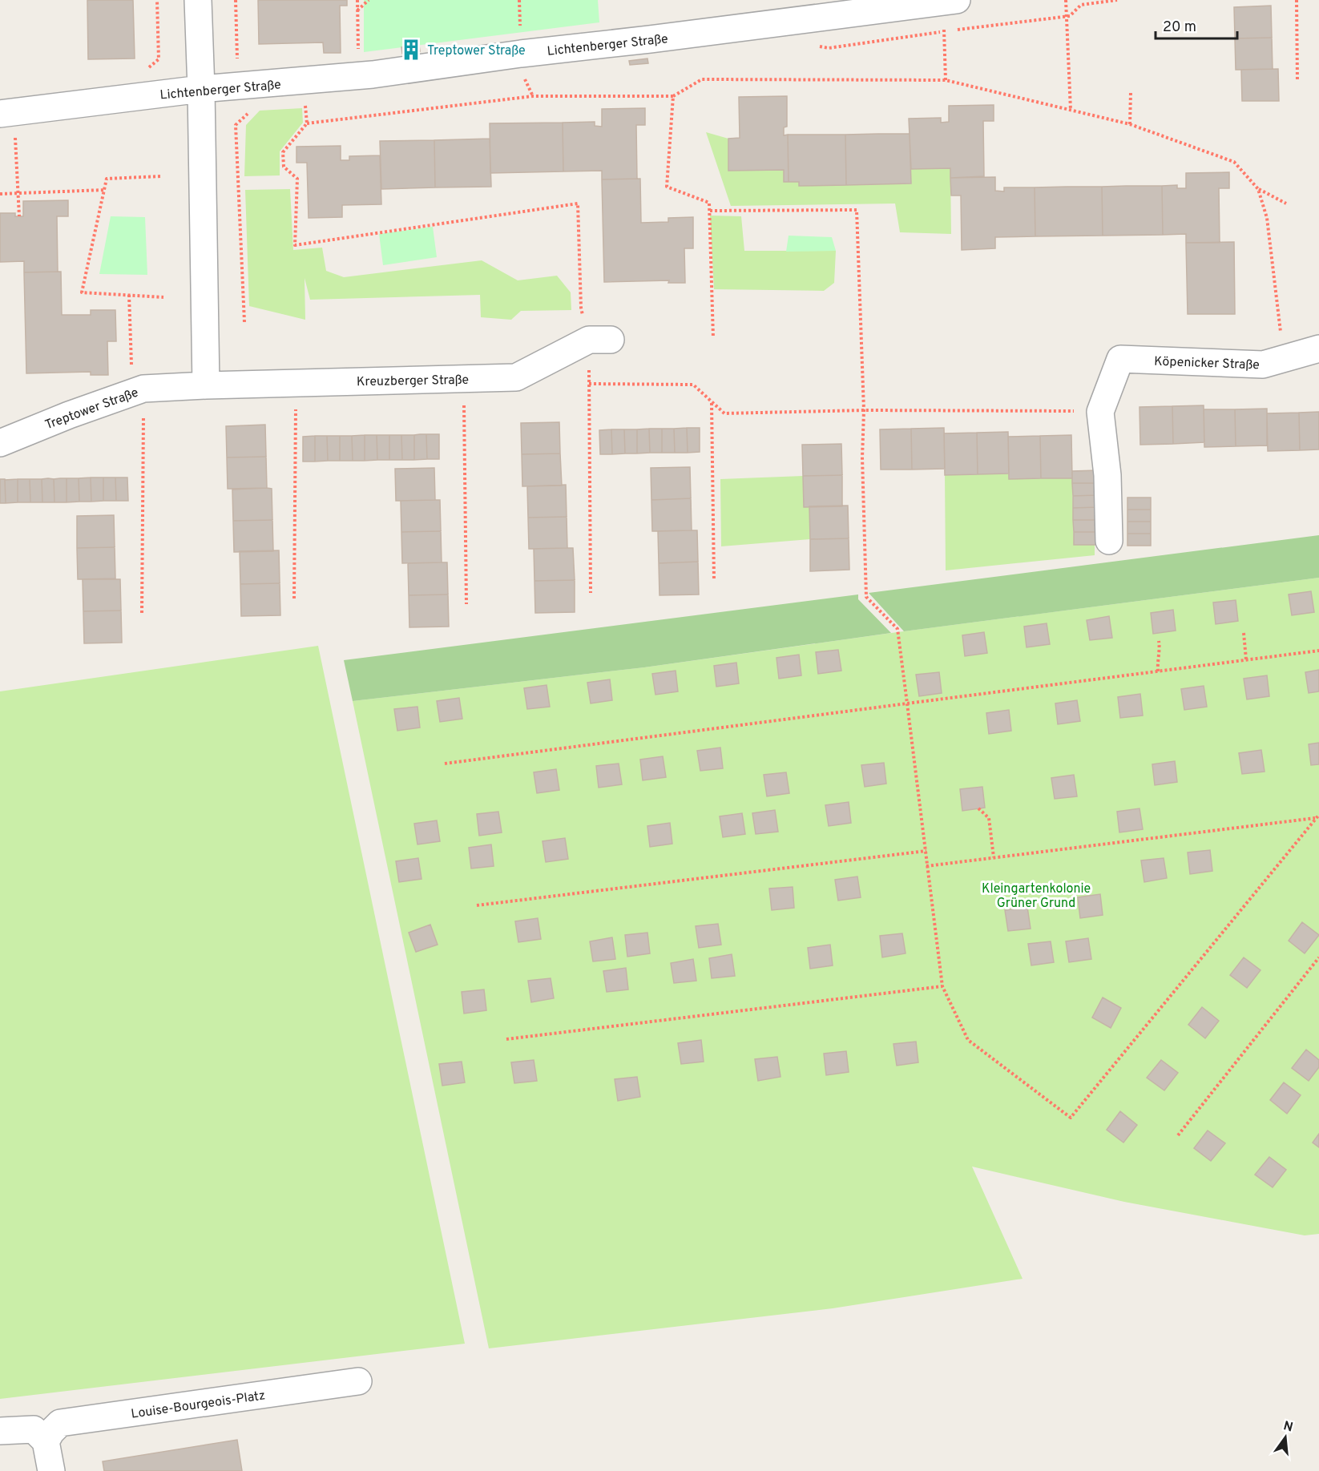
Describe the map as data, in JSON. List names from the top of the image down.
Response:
{
  "streets": {
    "street": [
      "Lichtenberger Straße",
      "Köpenicker Straße",
      "Kreuzberger Straße",
      "Treptower Straße",
      "Louise-Bourgeois-Platz"
    ]
  },
  "crossings": [
    ["Kreuzberger Straße", "Treptower Straße"]
  ],
  "parks": ["Kleingartenkolonie Grüner Grund"],
  "places": {
    "building": ["Treptower Straße"]
  },
  "scale_bar": "20 m",
  "north": "top"
}
